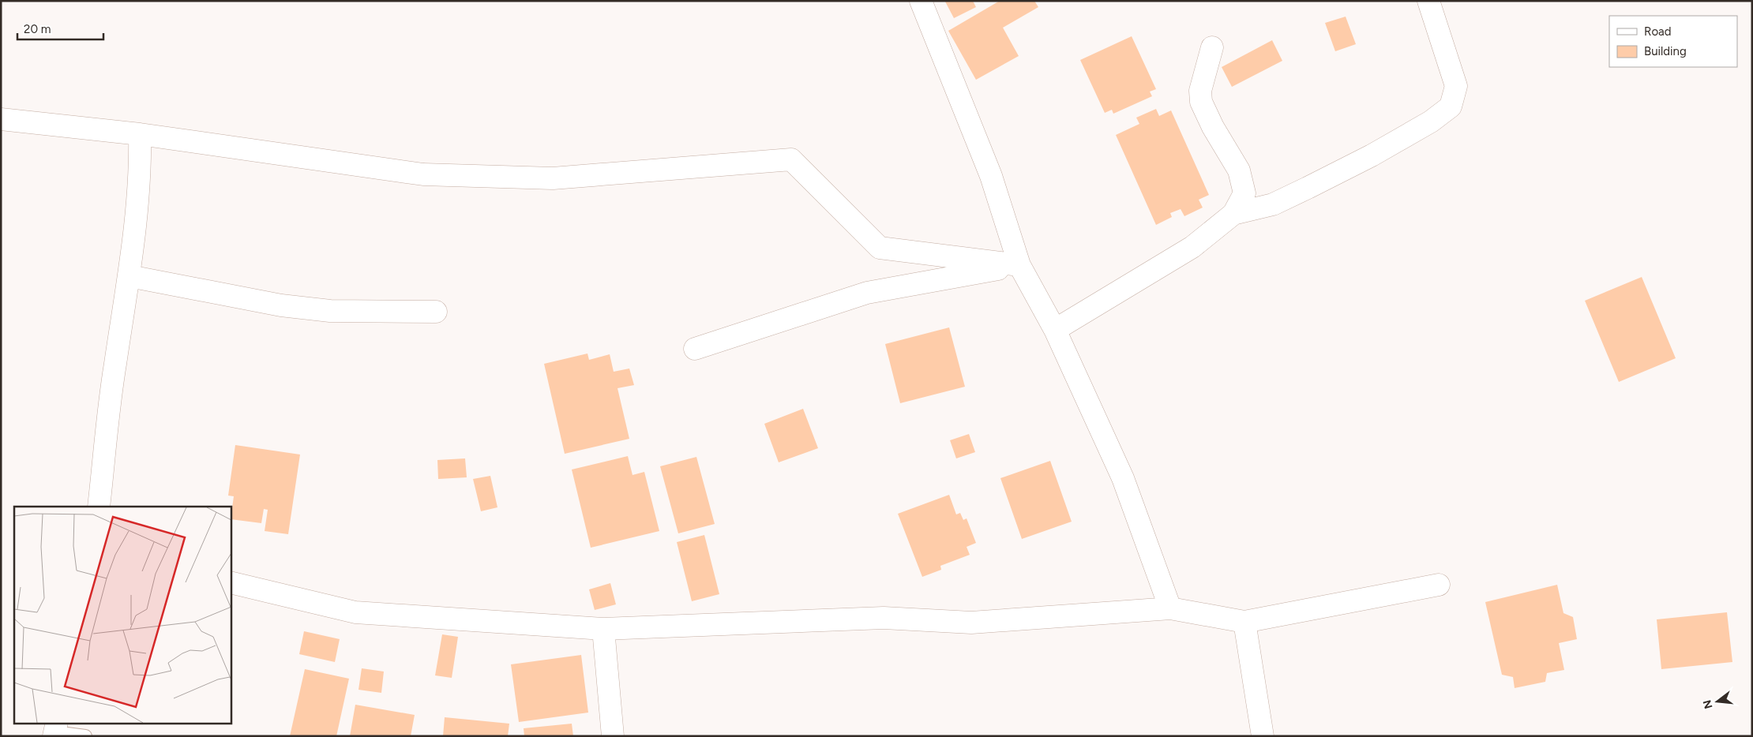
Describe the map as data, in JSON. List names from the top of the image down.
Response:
{
  "legend": ["Road", "Building"],
  "scale_bar": "20 m",
  "north": "left"
}
